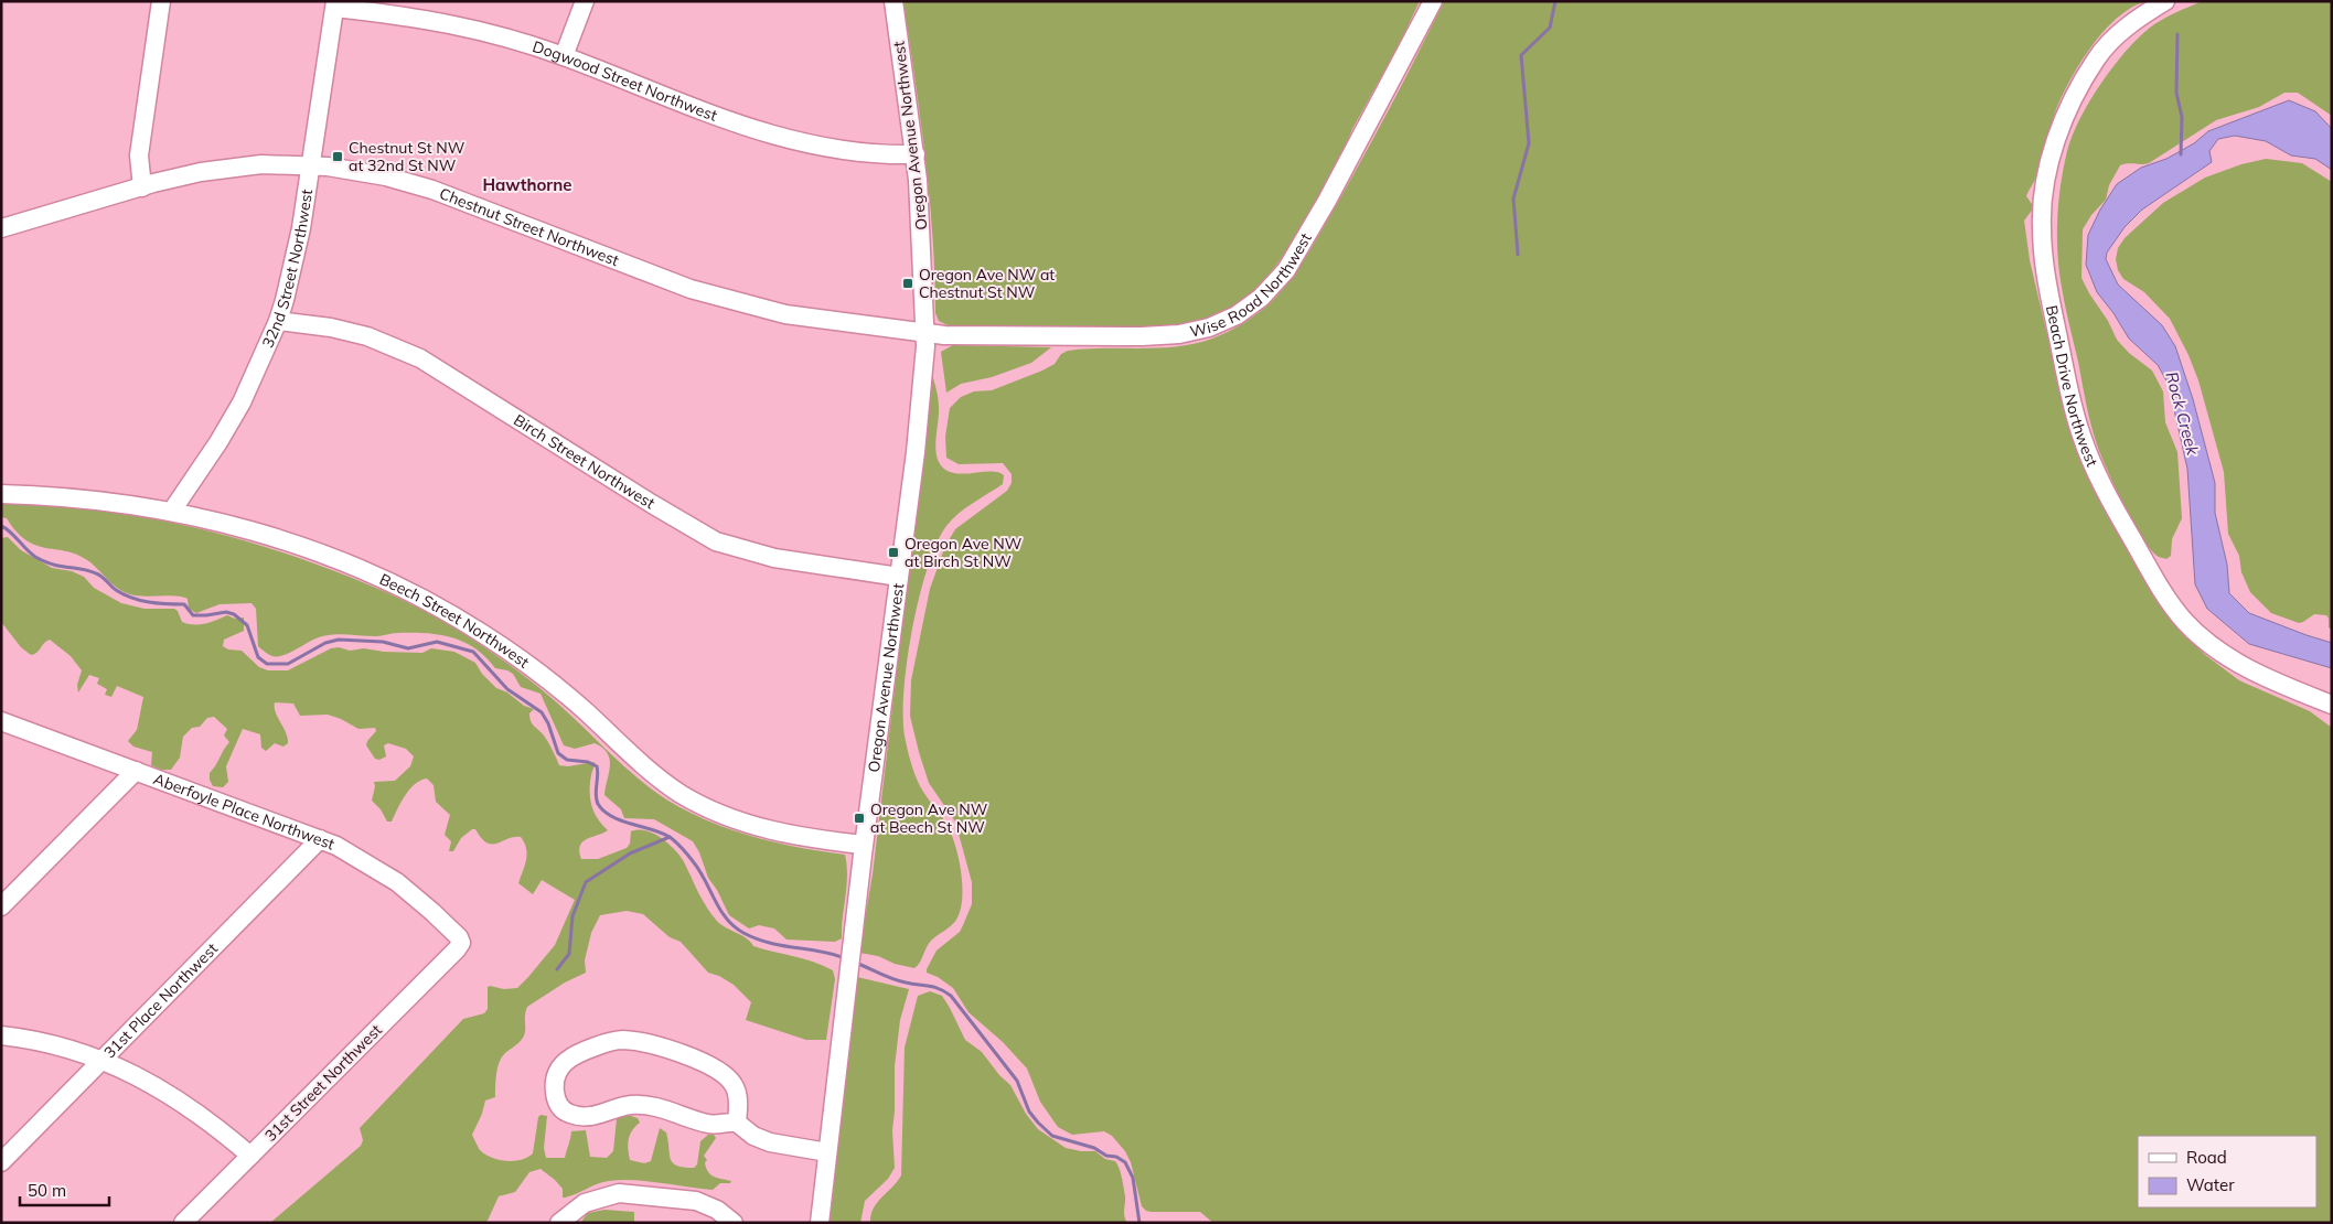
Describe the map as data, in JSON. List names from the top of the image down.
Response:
{
  "streets": {
    "street": [
      "Dogwood Street Northwest",
      "Oregon Avenue Northwest",
      "Chestnut Street Northwest",
      "32nd Street Northwest",
      "Wise Road Northwest",
      "Beach Drive Northwest",
      "Birch Street Northwest",
      "Beech Street Northwest",
      "Aberfoyle Place Northwest",
      "31st Place Northwest",
      "31st Street Northwest"
    ]
  },
  "crossings": [
    ["Dogwood Street Northwest", "Oregon Avenue Northwest"],
    ["Dogwood Street Northwest", "32nd Street Northwest"],
    ["Oregon Avenue Northwest", "Chestnut Street Northwest"],
    ["Oregon Avenue Northwest", "Wise Road Northwest"],
    ["Oregon Avenue Northwest", "Birch Street Northwest"],
    ["Oregon Avenue Northwest", "Beech Street Northwest"],
    ["Chestnut Street Northwest", "32nd Street Northwest"],
    ["Chestnut Street Northwest", "Wise Road Northwest"],
    ["32nd Street Northwest", "Birch Street Northwest"],
    ["32nd Street Northwest", "Beech Street Northwest"],
    ["Aberfoyle Place Northwest", "31st Place Northwest"],
    ["Aberfoyle Place Northwest", "31st Street Northwest"]
  ],
  "districts": ["Hawthorne"],
  "water": ["Rock Creek"],
  "places": {
    "transit": [
      "Chestnut St NW at 32nd St NW",
      "Oregon Ave NW at Chestnut St NW",
      "Oregon Ave NW at Birch St NW",
      "Oregon Ave NW at Beech St NW"
    ]
  },
  "legend": ["Road", "Water"],
  "scale_bar": "50 m"
}
